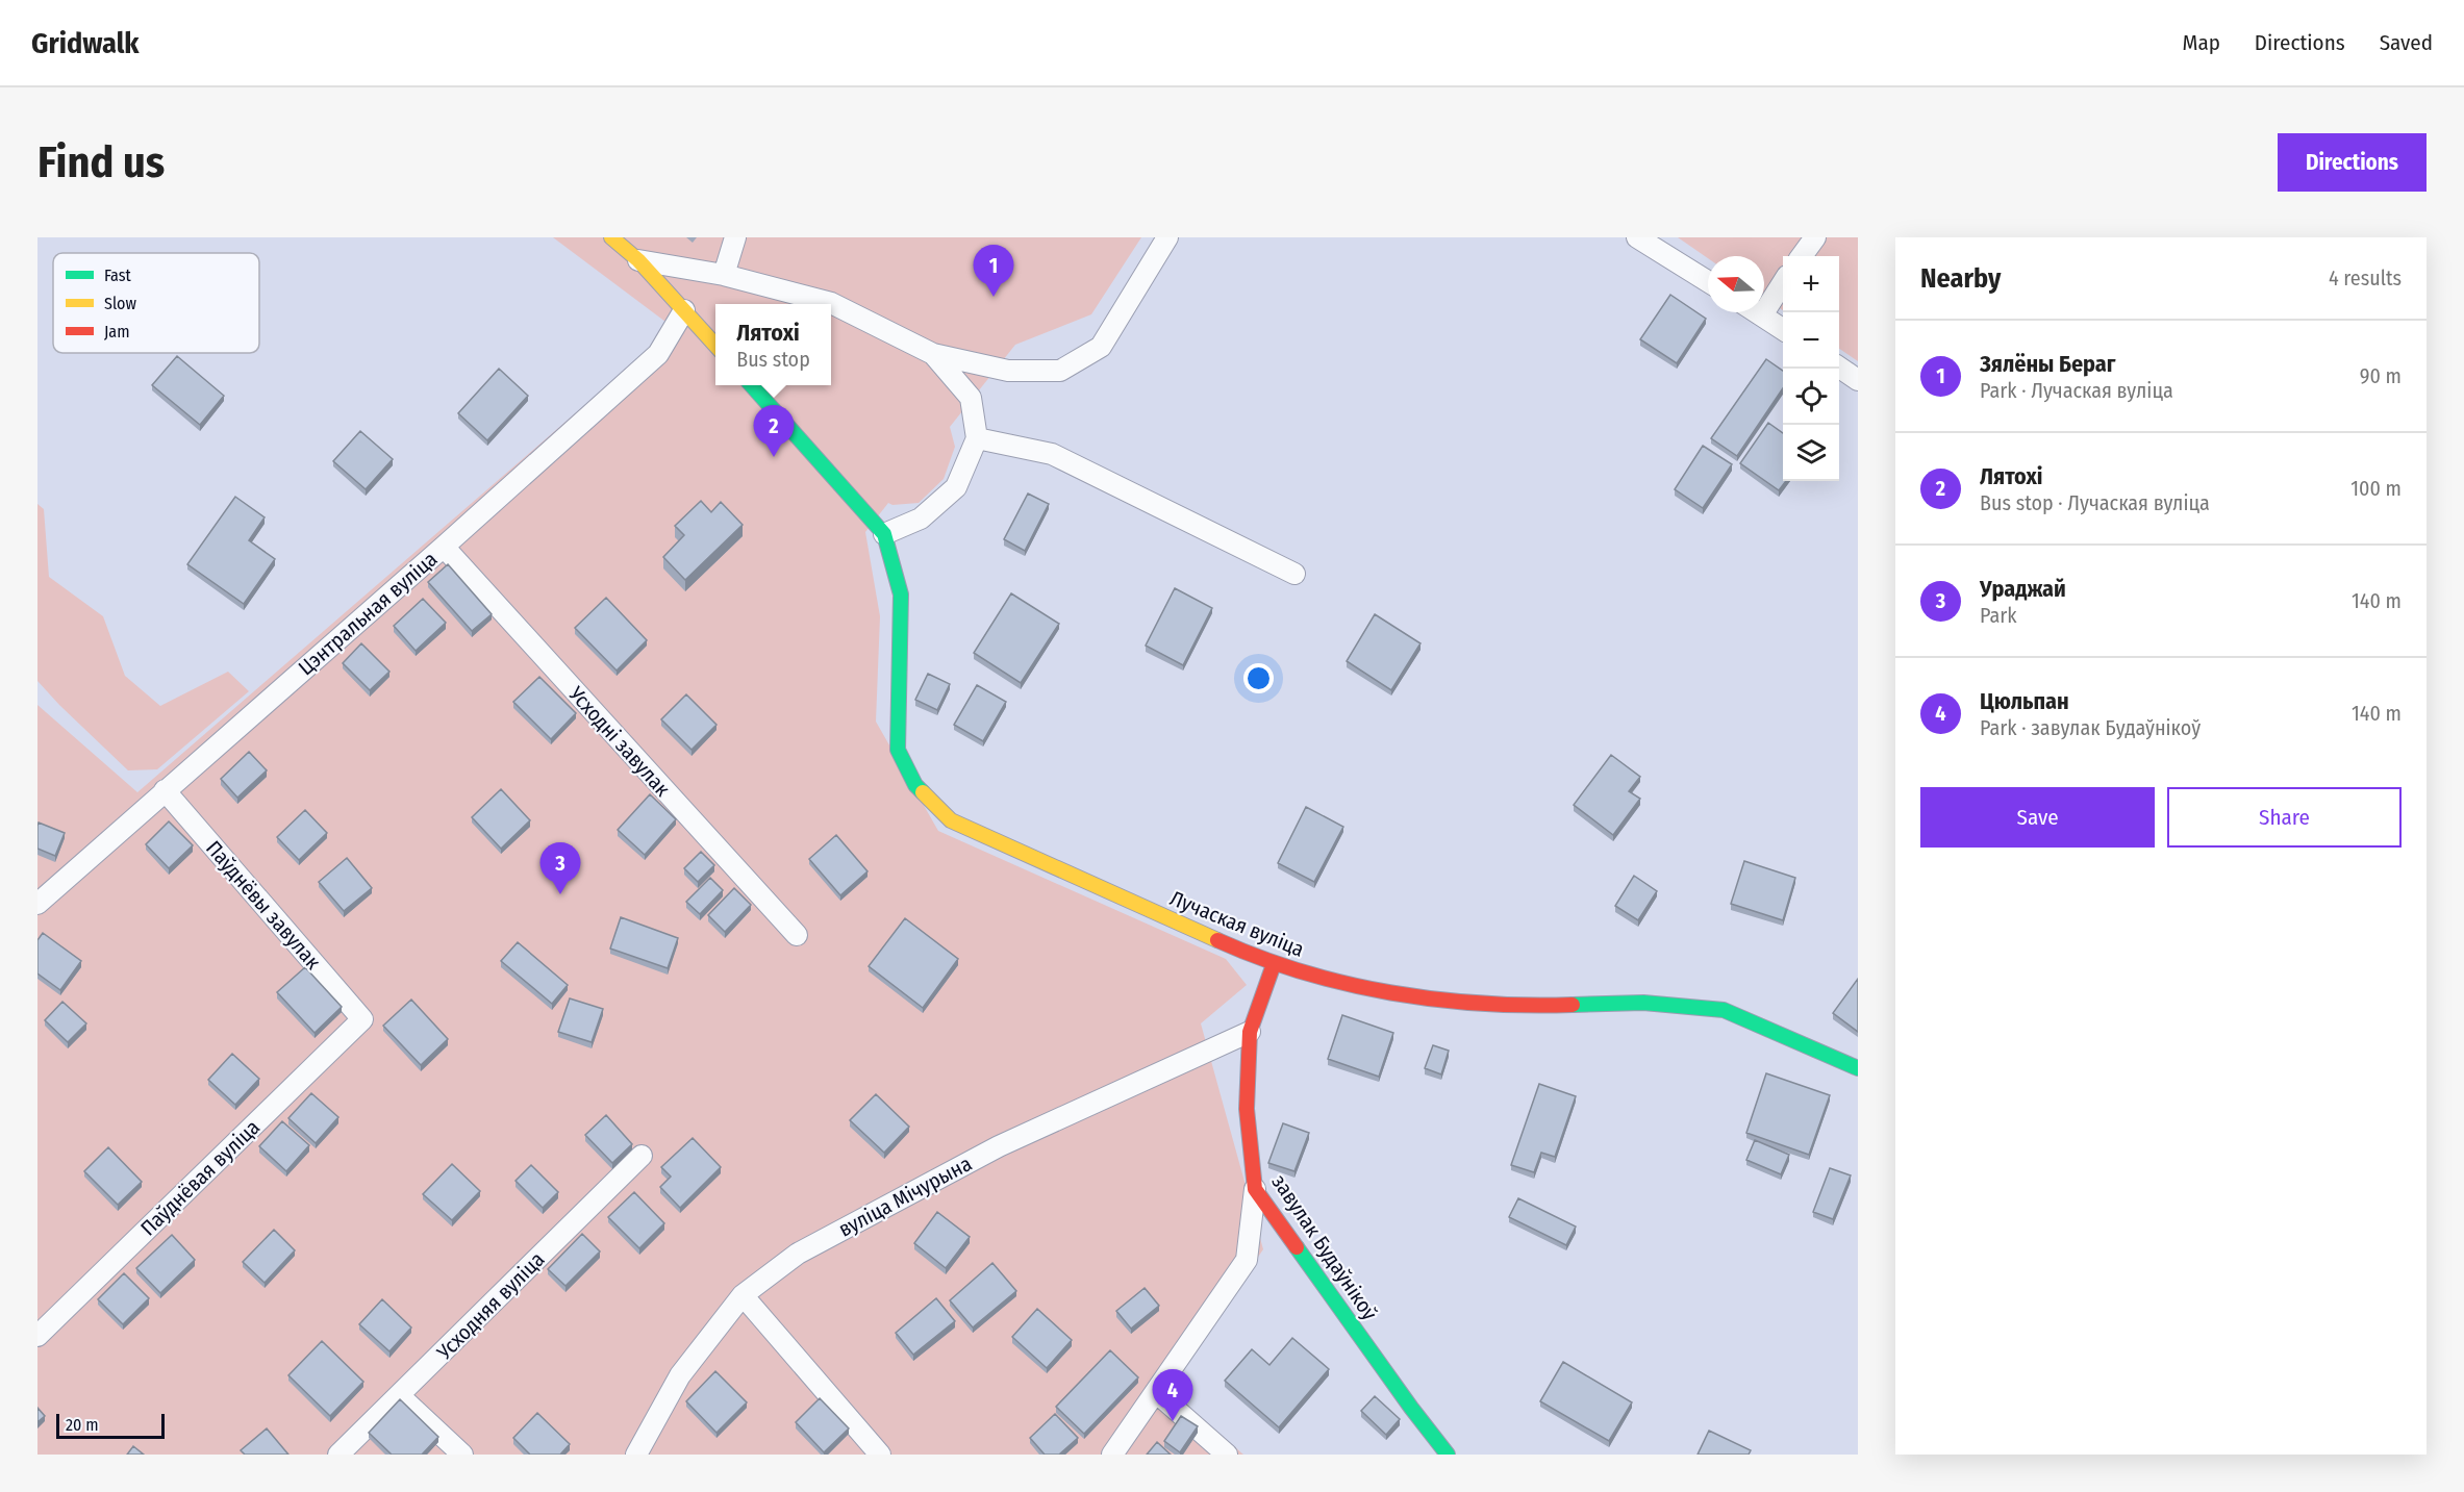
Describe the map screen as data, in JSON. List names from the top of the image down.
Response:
{
  "streets": {
    "street": ["Лучаская вуліца", "завулак Будаўнікоў"],
    "lane": [
      "Цэнтральная вуліца",
      "Усходні завулак",
      "Паўднёвы завулак",
      "Паўднёвая вуліца",
      "вуліца Мічурына",
      "Усходняя вуліца"
    ]
  },
  "crossings": [
    ["Цэнтральная вуліца", "Усходні завулак"],
    ["Цэнтральная вуліца", "Паўднёвы завулак"],
    ["Паўднёвы завулак", "Паўднёвая вуліца"],
    ["Лучаская вуліца", "завулак Будаўнікоў"],
    ["вуліца Мічурына", "завулак Будаўнікоў"]
  ],
  "legend": ["Fast", "Slow", "Jam"],
  "scale_bar": "20 m",
  "north": "left",
  "page": {
    "header": "Gridwalk",
    "nav": ["Map", "Directions", "Saved"],
    "buttons": [
      "Directions",
      ["Save", "Share"]
    ],
    "title": "Find us",
    "heading": ["Nearby", "4 results"],
    "pins": [
      "1",
      "2",
      "3",
      "4"
    ],
    "map_buttons": ["+", "−"],
    "popup": ["Лятохі", "Bus stop"],
    "list": [
      {
        "mark": "1",
        "name": "Зялёны Бераг",
        "note": "Park · Лучаская вуліца",
        "value": "90 m"
      },
      {
        "mark": "2",
        "name": "Лятохі",
        "note": "Bus stop · Лучаская вуліца",
        "value": "100 m"
      },
      {
        "mark": "3",
        "name": "Ураджай",
        "note": "Park",
        "value": "140 m"
      },
      {
        "mark": "4",
        "name": "Цюльпан",
        "note": "Park · завулак Будаўнікоў",
        "value": "140 m"
      }
    ],
    "scale": "20 m"
  }
}
